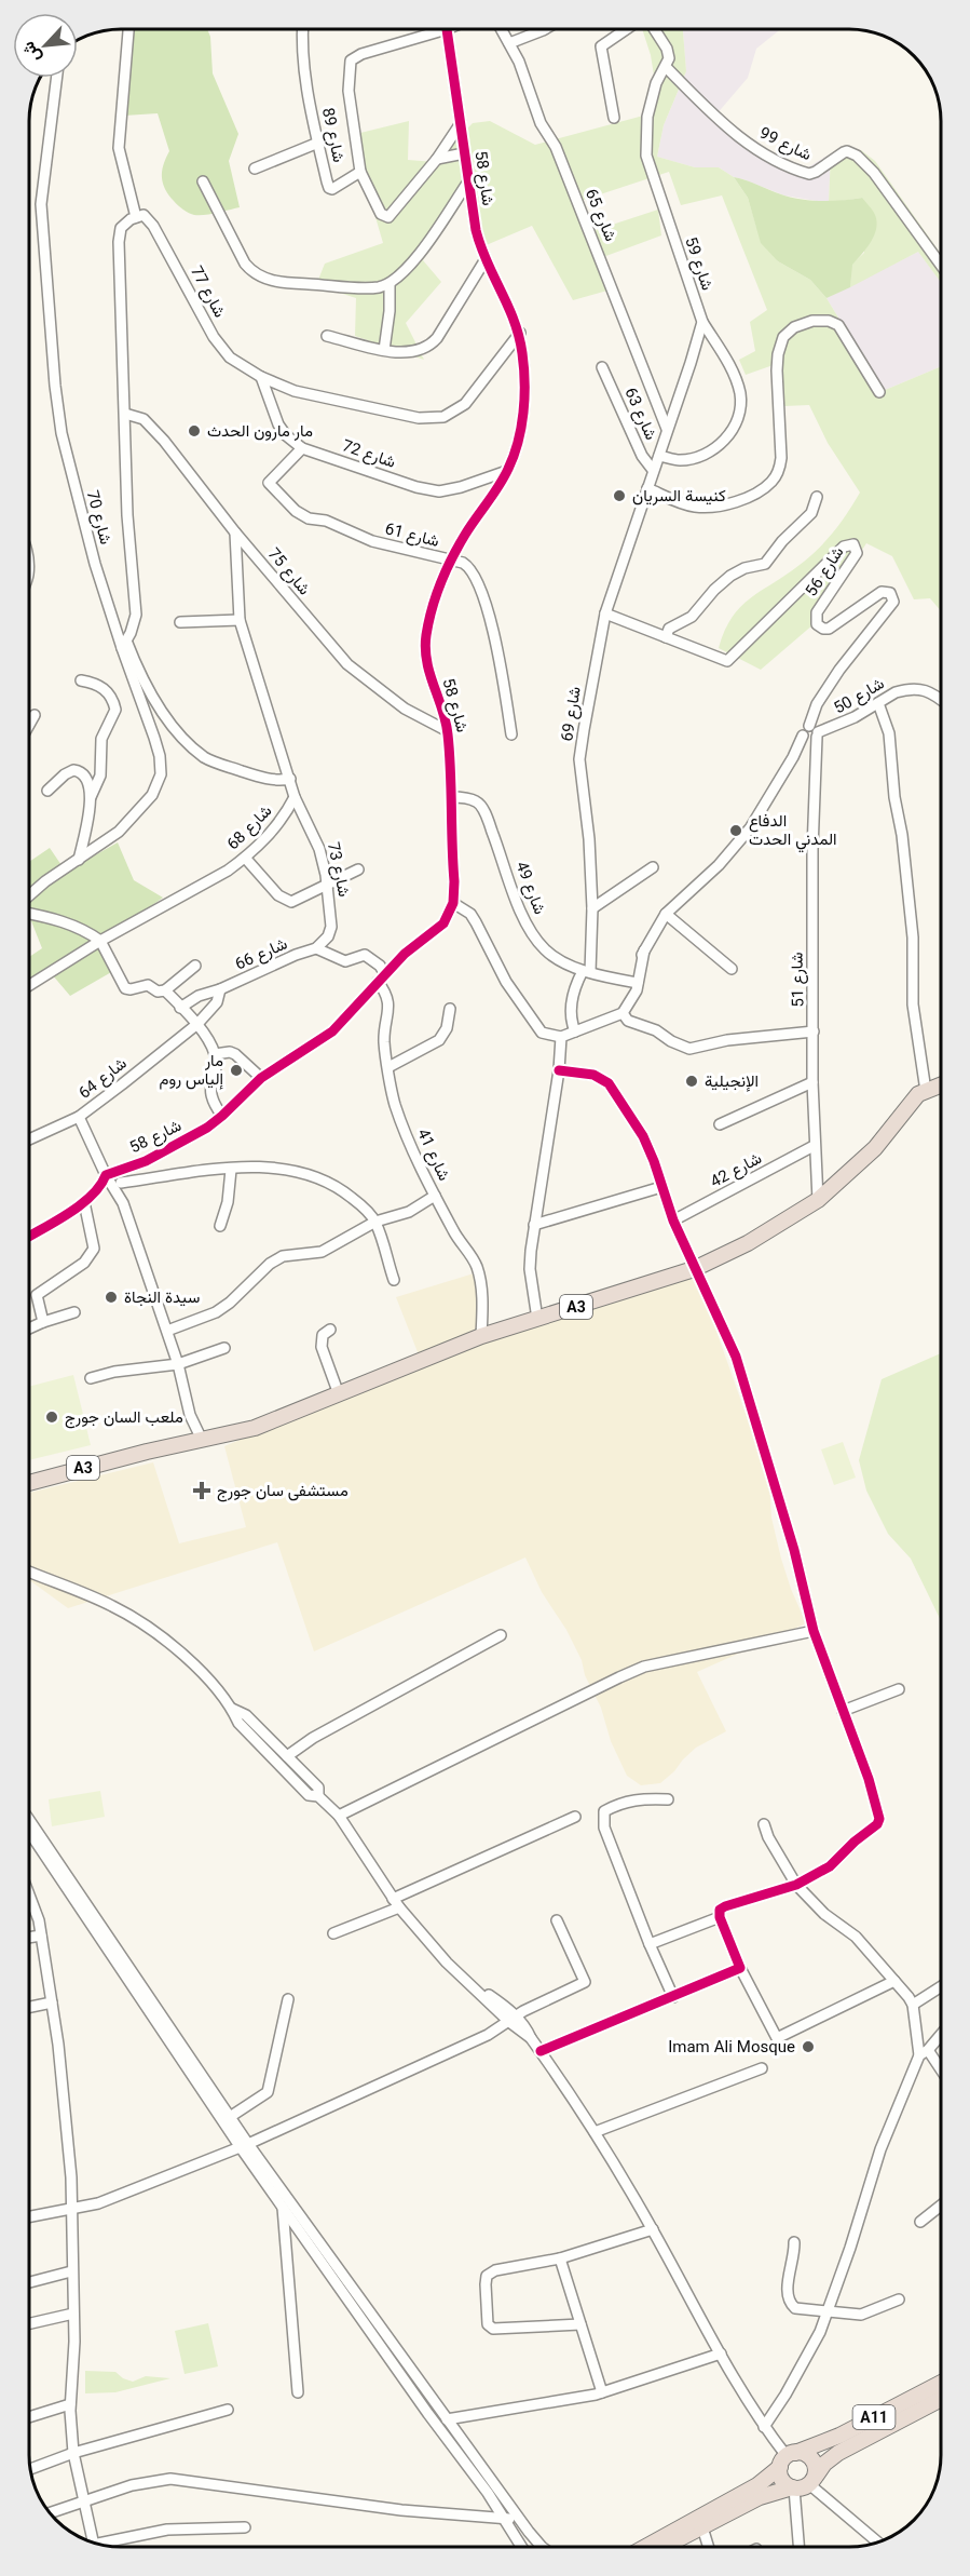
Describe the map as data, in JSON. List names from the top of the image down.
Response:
{
  "streets": {
    "highway": ["A3", "A11"],
    "street": [
      "شارع 89",
      "شارع 99",
      "شارع 58",
      "شارع 65",
      "شارع 59",
      "شارع 77",
      "شارع 63",
      "شارع 72",
      "شارع 70",
      "شارع 61",
      "شارع 75",
      "شارع 56",
      "شارع 50",
      "شارع 69",
      "شارع 68",
      "شارع 73",
      "شارع 49",
      "شارع 66",
      "شارع 51",
      "شارع 64",
      "شارع 41",
      "شارع 42"
    ]
  },
  "crossings": [
    ["شارع 89", "شارع 58"],
    ["شارع 99", "شارع 59"],
    ["شارع 58", "شارع 72"],
    ["شارع 58", "شارع 61"],
    ["شارع 58", "شارع 75"],
    ["شارع 58", "شارع 49"],
    ["شارع 58", "شارع 41"],
    ["شارع 77", "شارع 72"],
    ["شارع 63", "شارع 69"],
    ["شارع 72", "شارع 61"],
    ["شارع 56", "شارع 50"],
    ["شارع 56", "شارع 69"],
    ["شارع 56", "شارع 51"],
    ["شارع 50", "شارع 51"],
    ["شارع 69", "شارع 49"],
    ["شارع 68", "شارع 73"],
    ["شارع 73", "شارع 66"],
    ["شارع 51", "شارع 42"],
    ["شارع 51", "A3"],
    ["شارع 41", "A3"]
  ],
  "places": {
    "other": [
      "مار مارون الحدث",
      "كنيسة السريان",
      "الدفاع المدني الحدت",
      "مار إلياس روم",
      "الإنجيلية",
      "سيدة النجاة",
      "ملعب السان جورج",
      "Imam Ali Mosque"
    ],
    "health": ["مستشفى سان جورج"]
  },
  "north": "bottom left"
}
